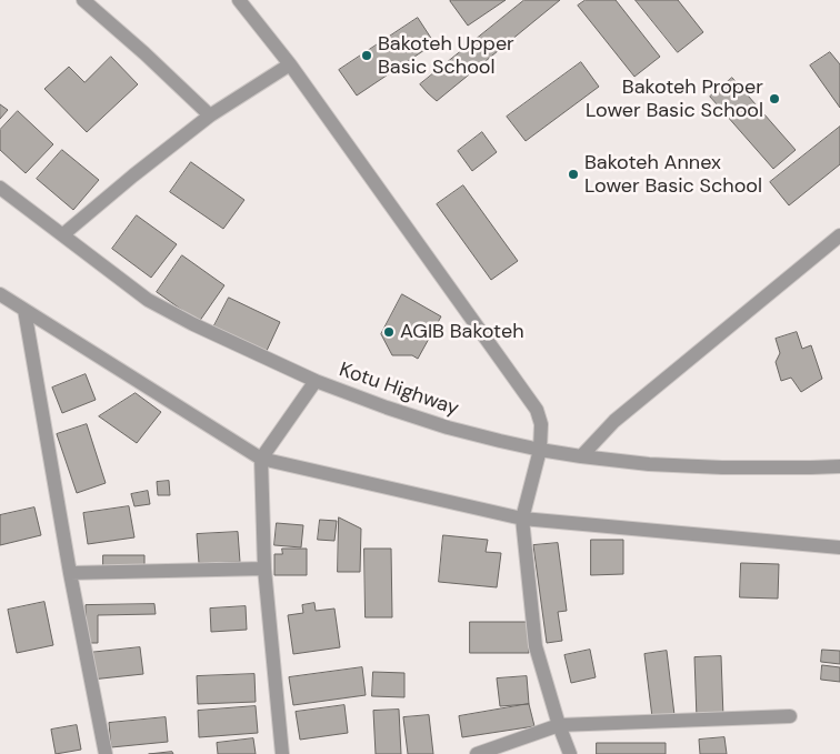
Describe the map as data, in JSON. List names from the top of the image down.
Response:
{
  "streets": {
    "street": ["Kotu Highway"]
  },
  "places": [
    "Bakoteh Upper Basic School",
    "Bakoteh Proper Lower Basic School",
    "Bakoteh Annex Lower Basic School",
    "AGIB Bakoteh"
  ]
}
